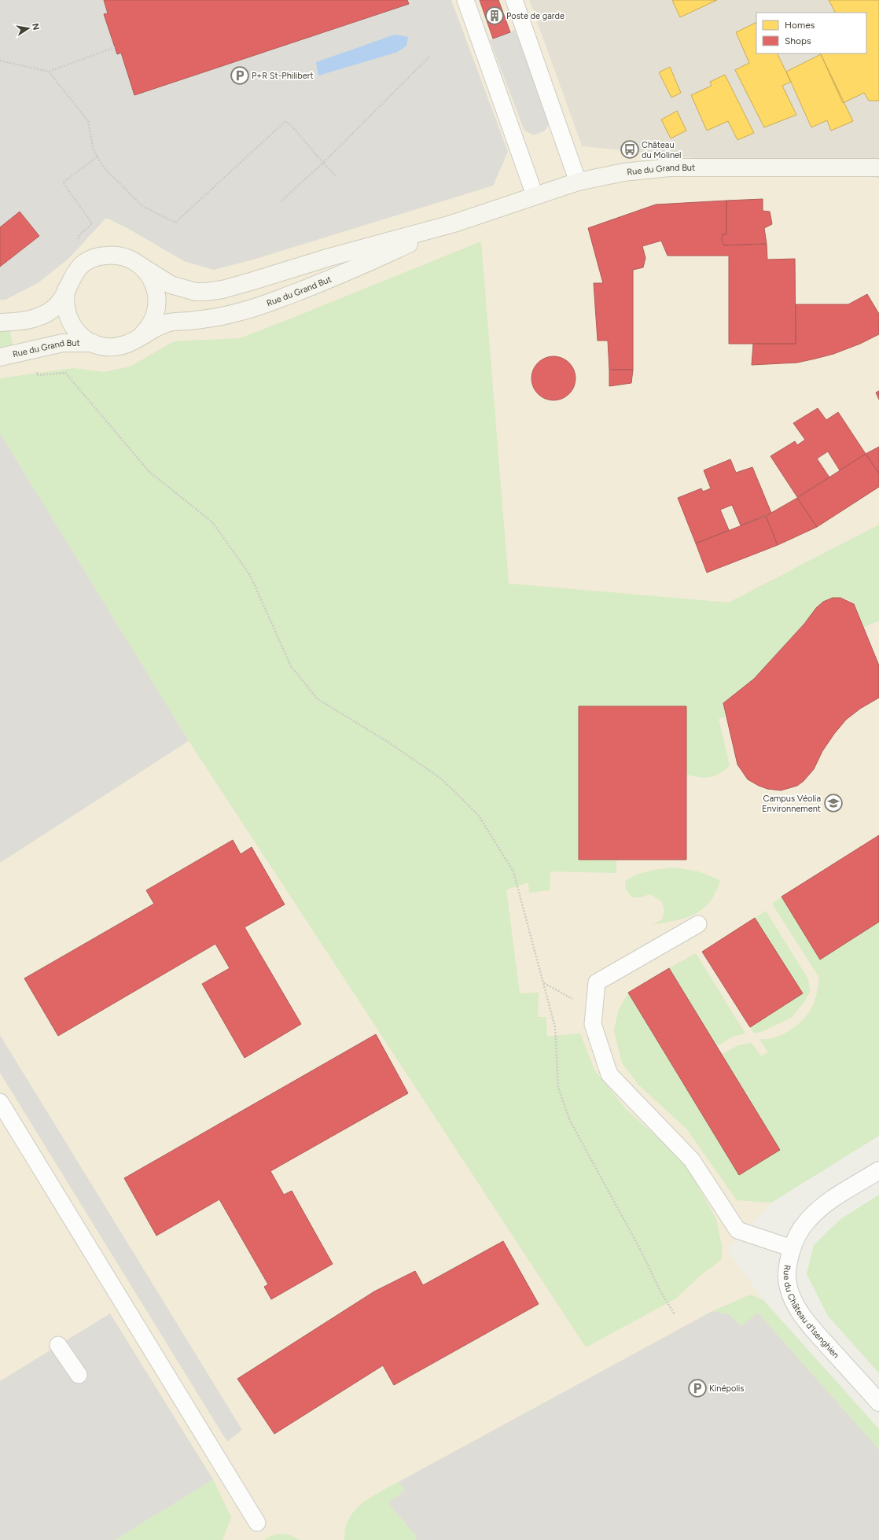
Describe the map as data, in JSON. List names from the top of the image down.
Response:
{
  "streets": {
    "main road": ["Rue du Grand But"],
    "street": ["Rue du Château d'Isenghien"]
  },
  "places": {
    "building": ["Poste de garde"],
    "parking": ["P+R St-Philibert", "Kinépolis"],
    "bus stop": ["Château du Molinel"],
    "school or university": ["Campus Véolia Environnement"]
  },
  "legend": ["Homes", "Shops"],
  "north": "right"
}
